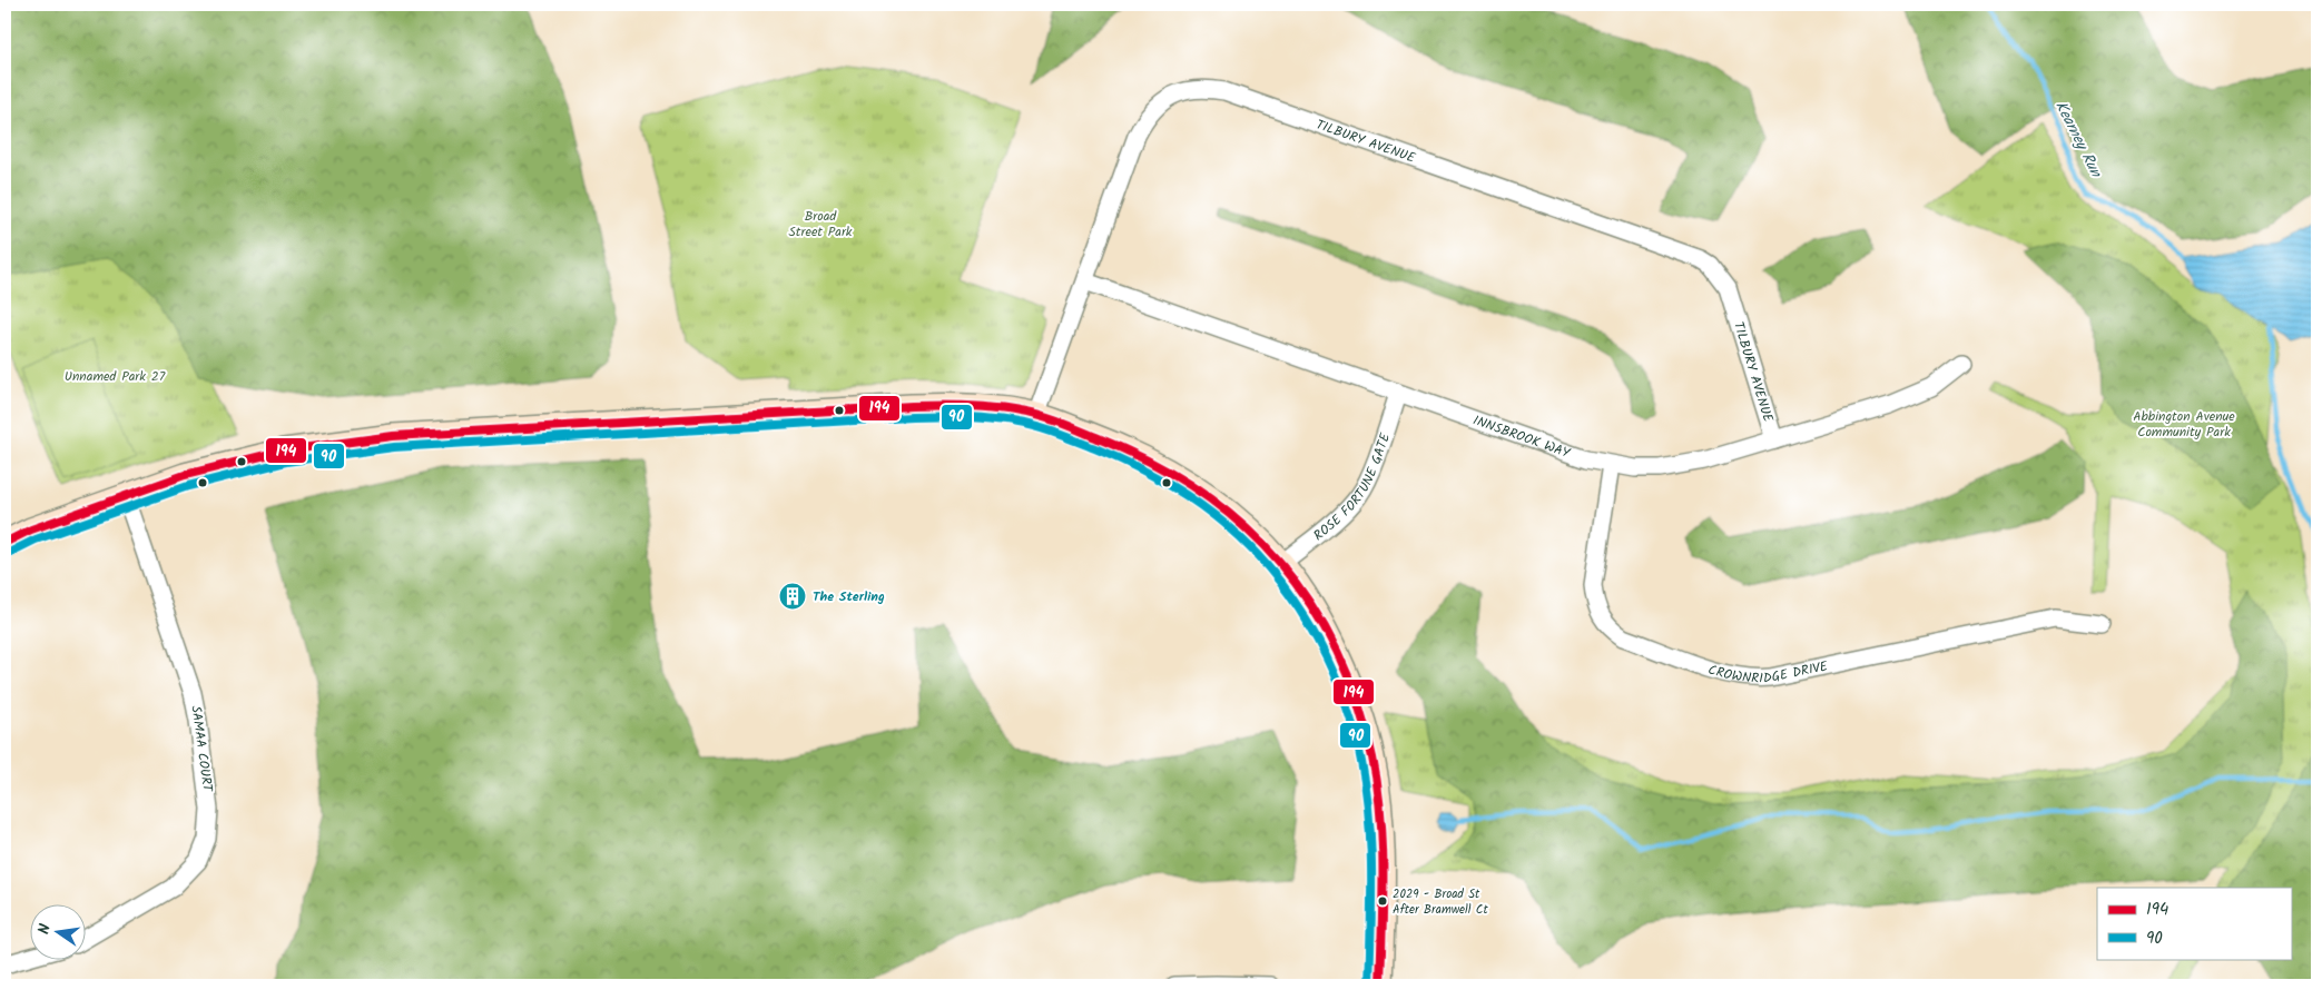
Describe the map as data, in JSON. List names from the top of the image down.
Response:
{
  "streets": {
    "street": [
      "TILBURY AVENUE",
      "INNSBROOK WAY",
      "ROSE FORTUNE GATE",
      "CROWNRIDGE DRIVE",
      "SAMAA COURT"
    ]
  },
  "crossings": [
    ["TILBURY AVENUE", "INNSBROOK WAY"],
    ["INNSBROOK WAY", "ROSE FORTUNE GATE"],
    ["INNSBROOK WAY", "CROWNRIDGE DRIVE"]
  ],
  "water": ["Kearney Run"],
  "parks": ["Broad Street Park", "Unnamed Park 27", "Abbington Avenue Community Park"],
  "places": {
    "building": ["The Sterling"],
    "other": ["2029 - Broad St After Bramwell Ct"]
  },
  "lines": ["transit line 194", "transit line 90"],
  "legend": ["194", "90"],
  "north": "left"
}
